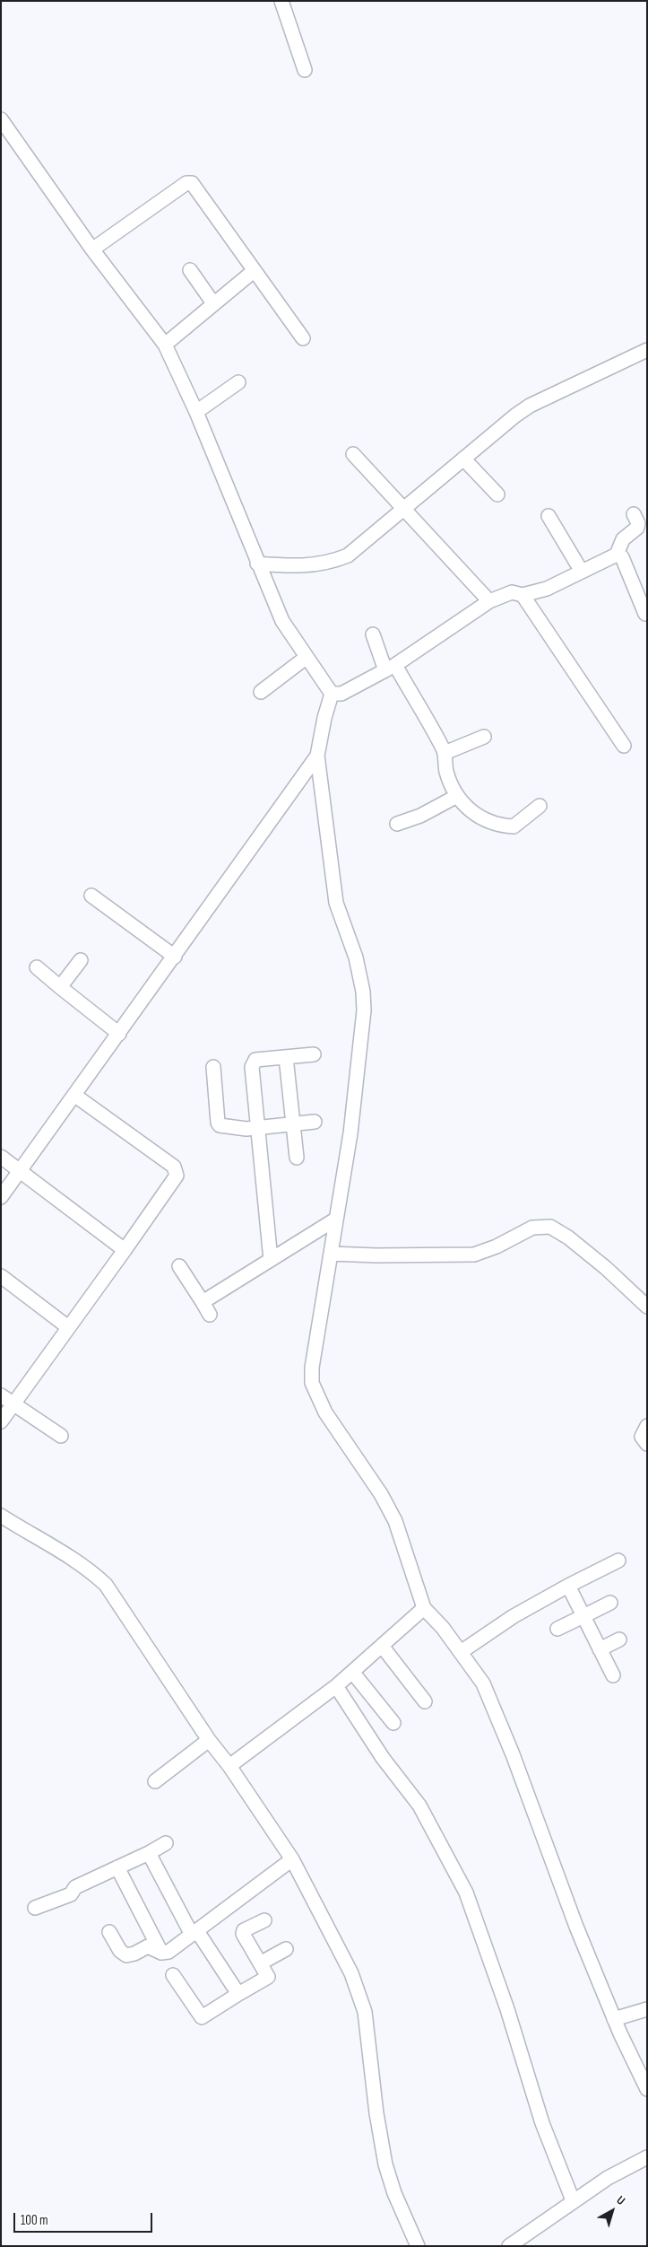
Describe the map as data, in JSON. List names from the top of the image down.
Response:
{
  "scale_bar": "100 m",
  "north": "top right"
}
